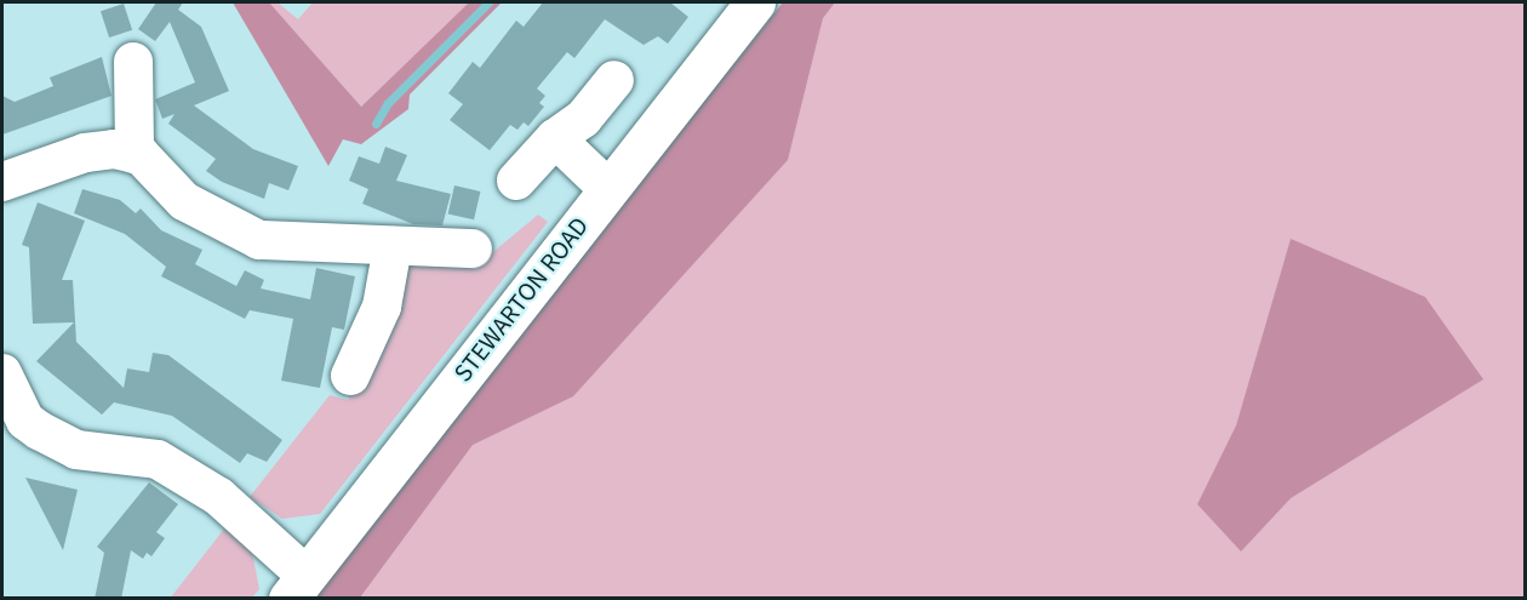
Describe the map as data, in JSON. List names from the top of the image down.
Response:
{
  "streets": {
    "main road": ["STEWARTON ROAD"]
  }
}
